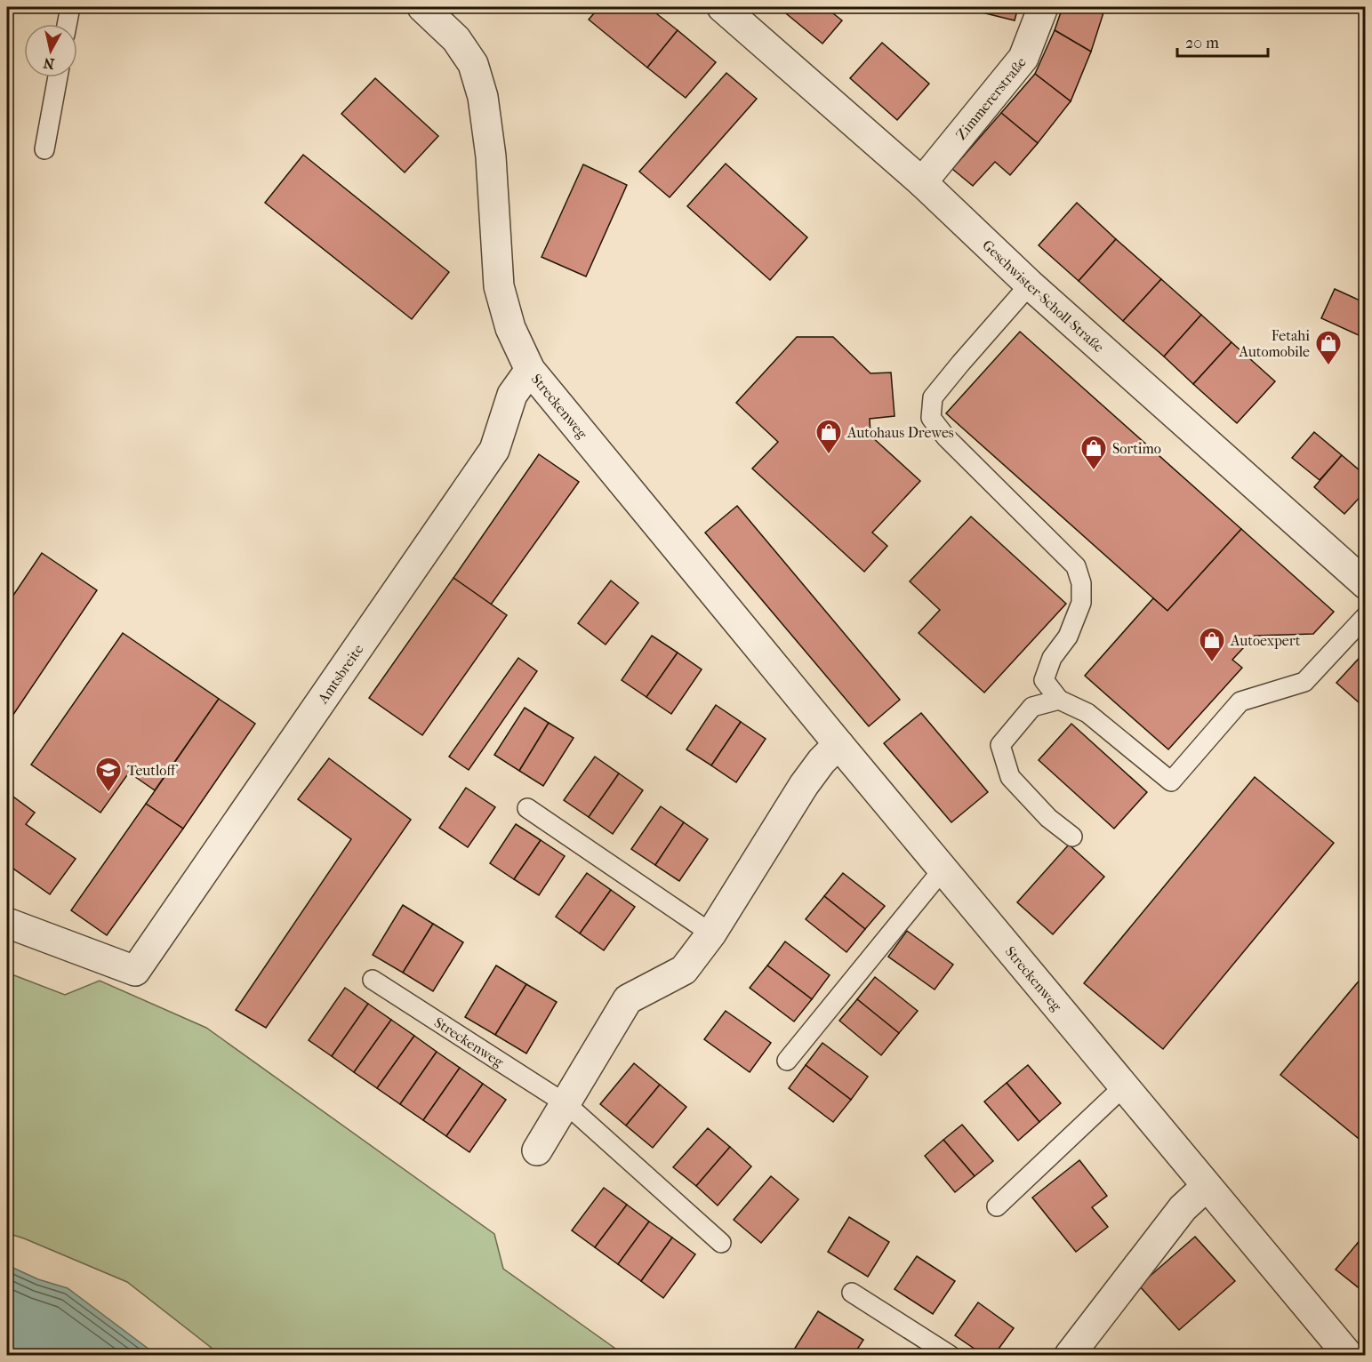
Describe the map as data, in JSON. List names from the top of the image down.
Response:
{
  "streets": {
    "street": [
      "Zimmererstraße",
      "Geschwister-Scholl-Straße",
      "Streckenweg",
      "Amtsbreite"
    ]
  },
  "crossings": [
    ["Zimmererstraße", "Geschwister-Scholl-Straße"],
    ["Streckenweg", "Amtsbreite"]
  ],
  "places": {
    "shop": [
      "Fetahi Automobile",
      "Autohaus Drewes",
      "Sortimo",
      "Autoexpert"
    ],
    "school or university": ["Teutloff"]
  },
  "scale_bar": "20 m",
  "north": "bottom"
}
